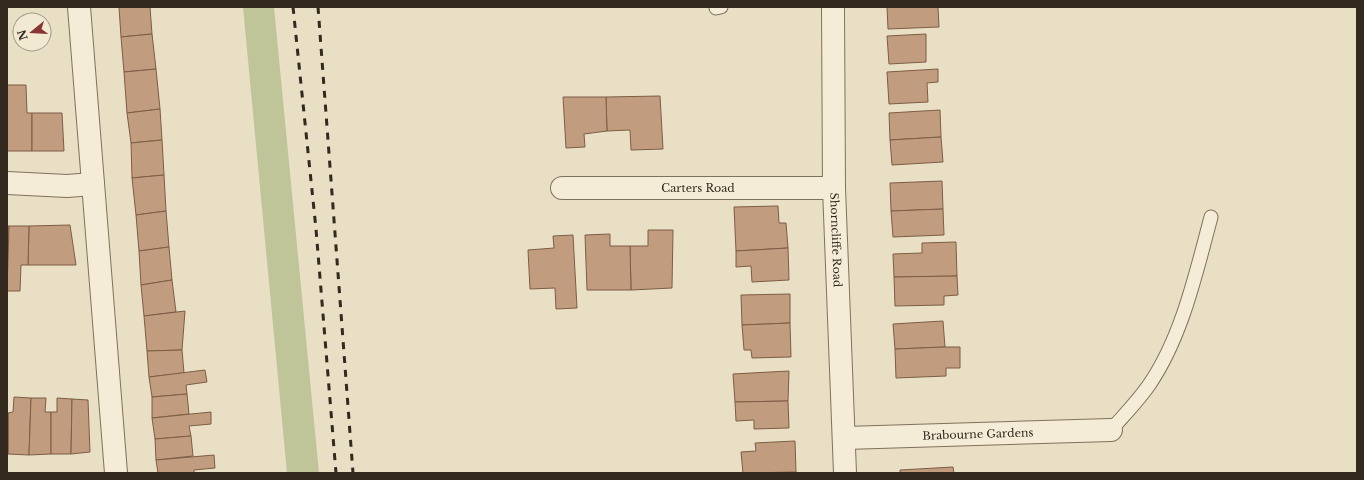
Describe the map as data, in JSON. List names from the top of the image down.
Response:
{
  "streets": {
    "street": ["Carters Road", "Shorncliffe Road", "Brabourne Gardens"]
  },
  "crossings": [
    ["Carters Road", "Shorncliffe Road"],
    ["Shorncliffe Road", "Brabourne Gardens"]
  ],
  "north": "left"
}
